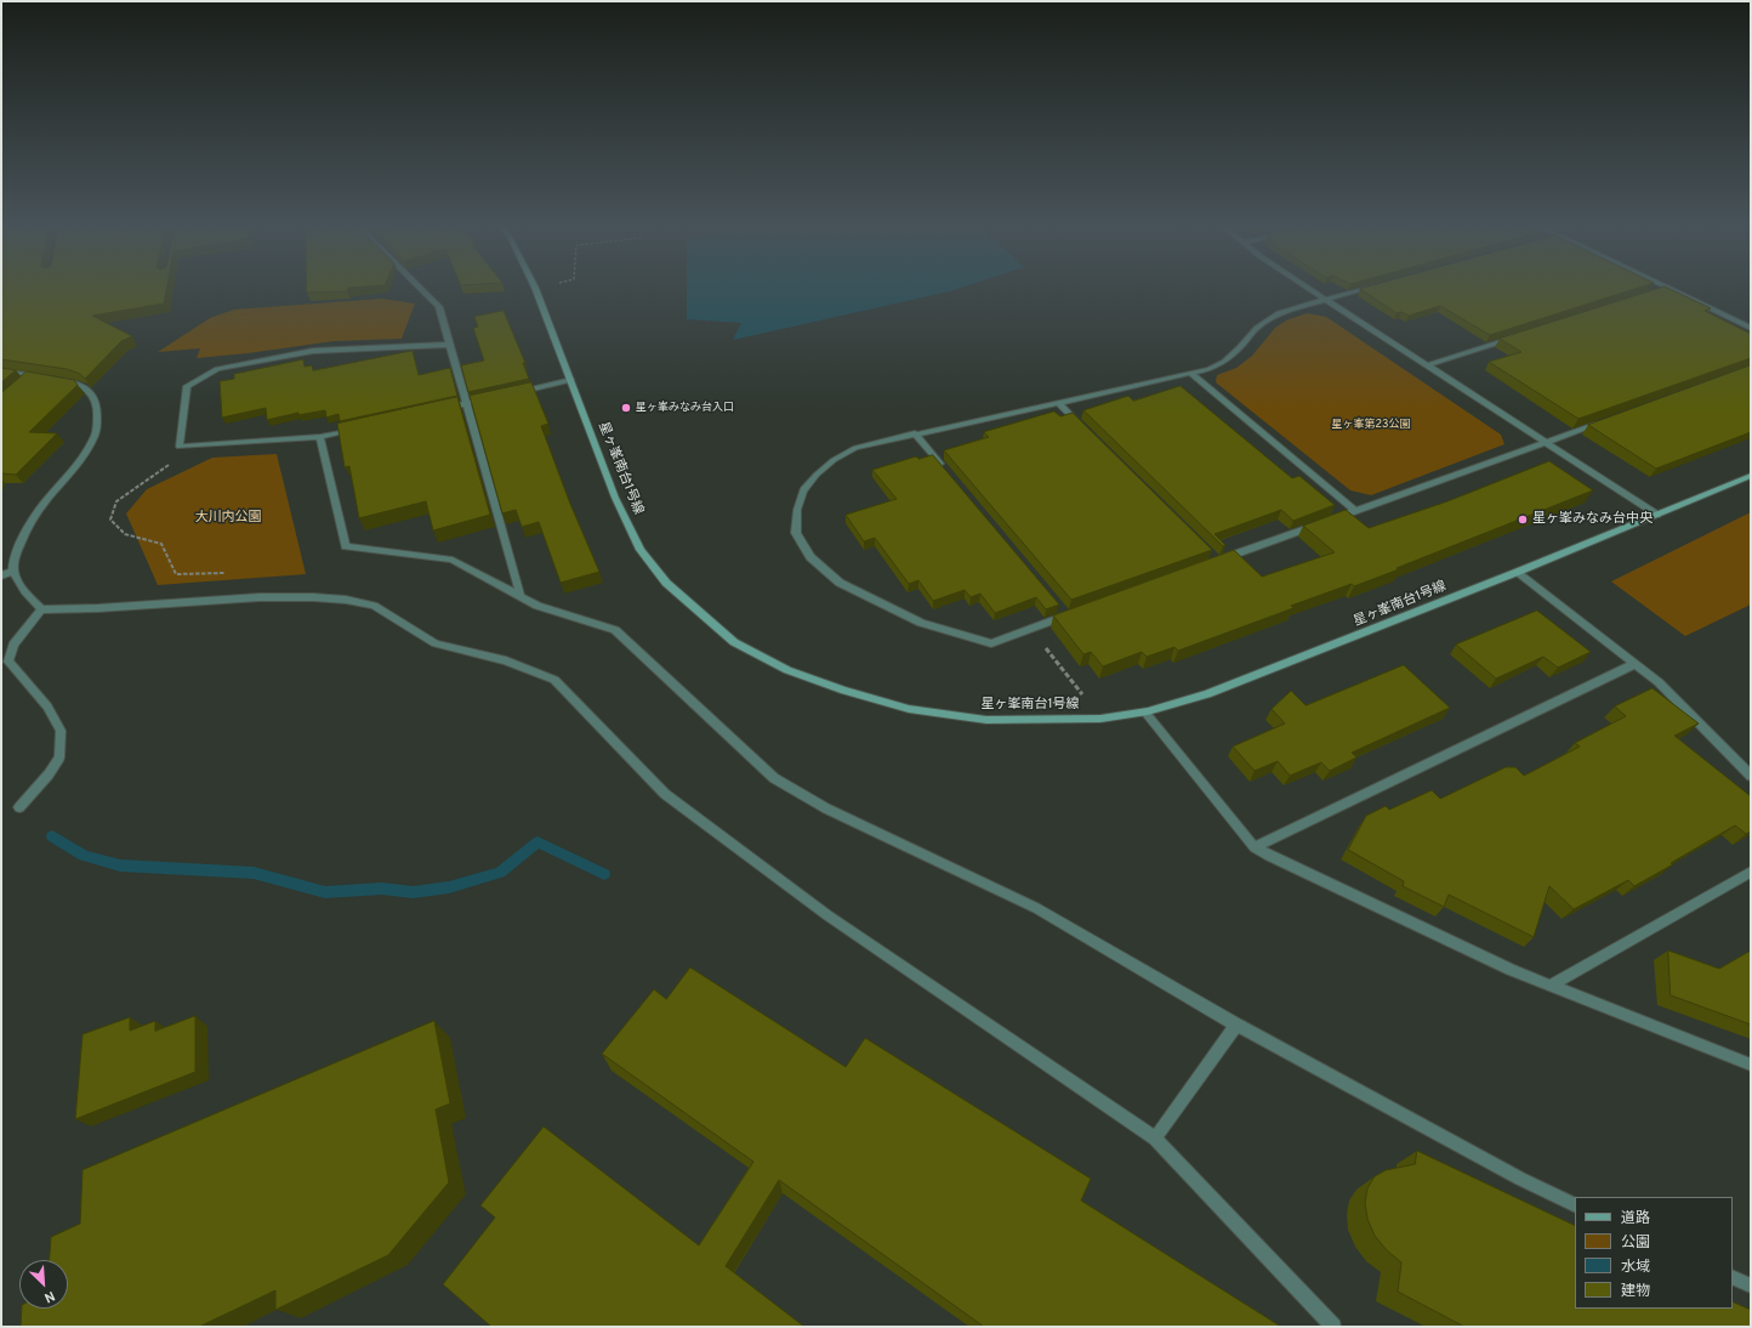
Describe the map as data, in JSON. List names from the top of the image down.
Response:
{
  "streets": {
    "street": ["星ヶ峯南台1号線"]
  },
  "parks": ["星ヶ峯第23公園", "大川内公園"],
  "places": ["星ヶ峯みなみ台入口", "星ヶ峯みなみ台中央"],
  "legend": [
    "道路",
    "公園",
    "水域",
    "建物"
  ],
  "north": "bottom right"
}
